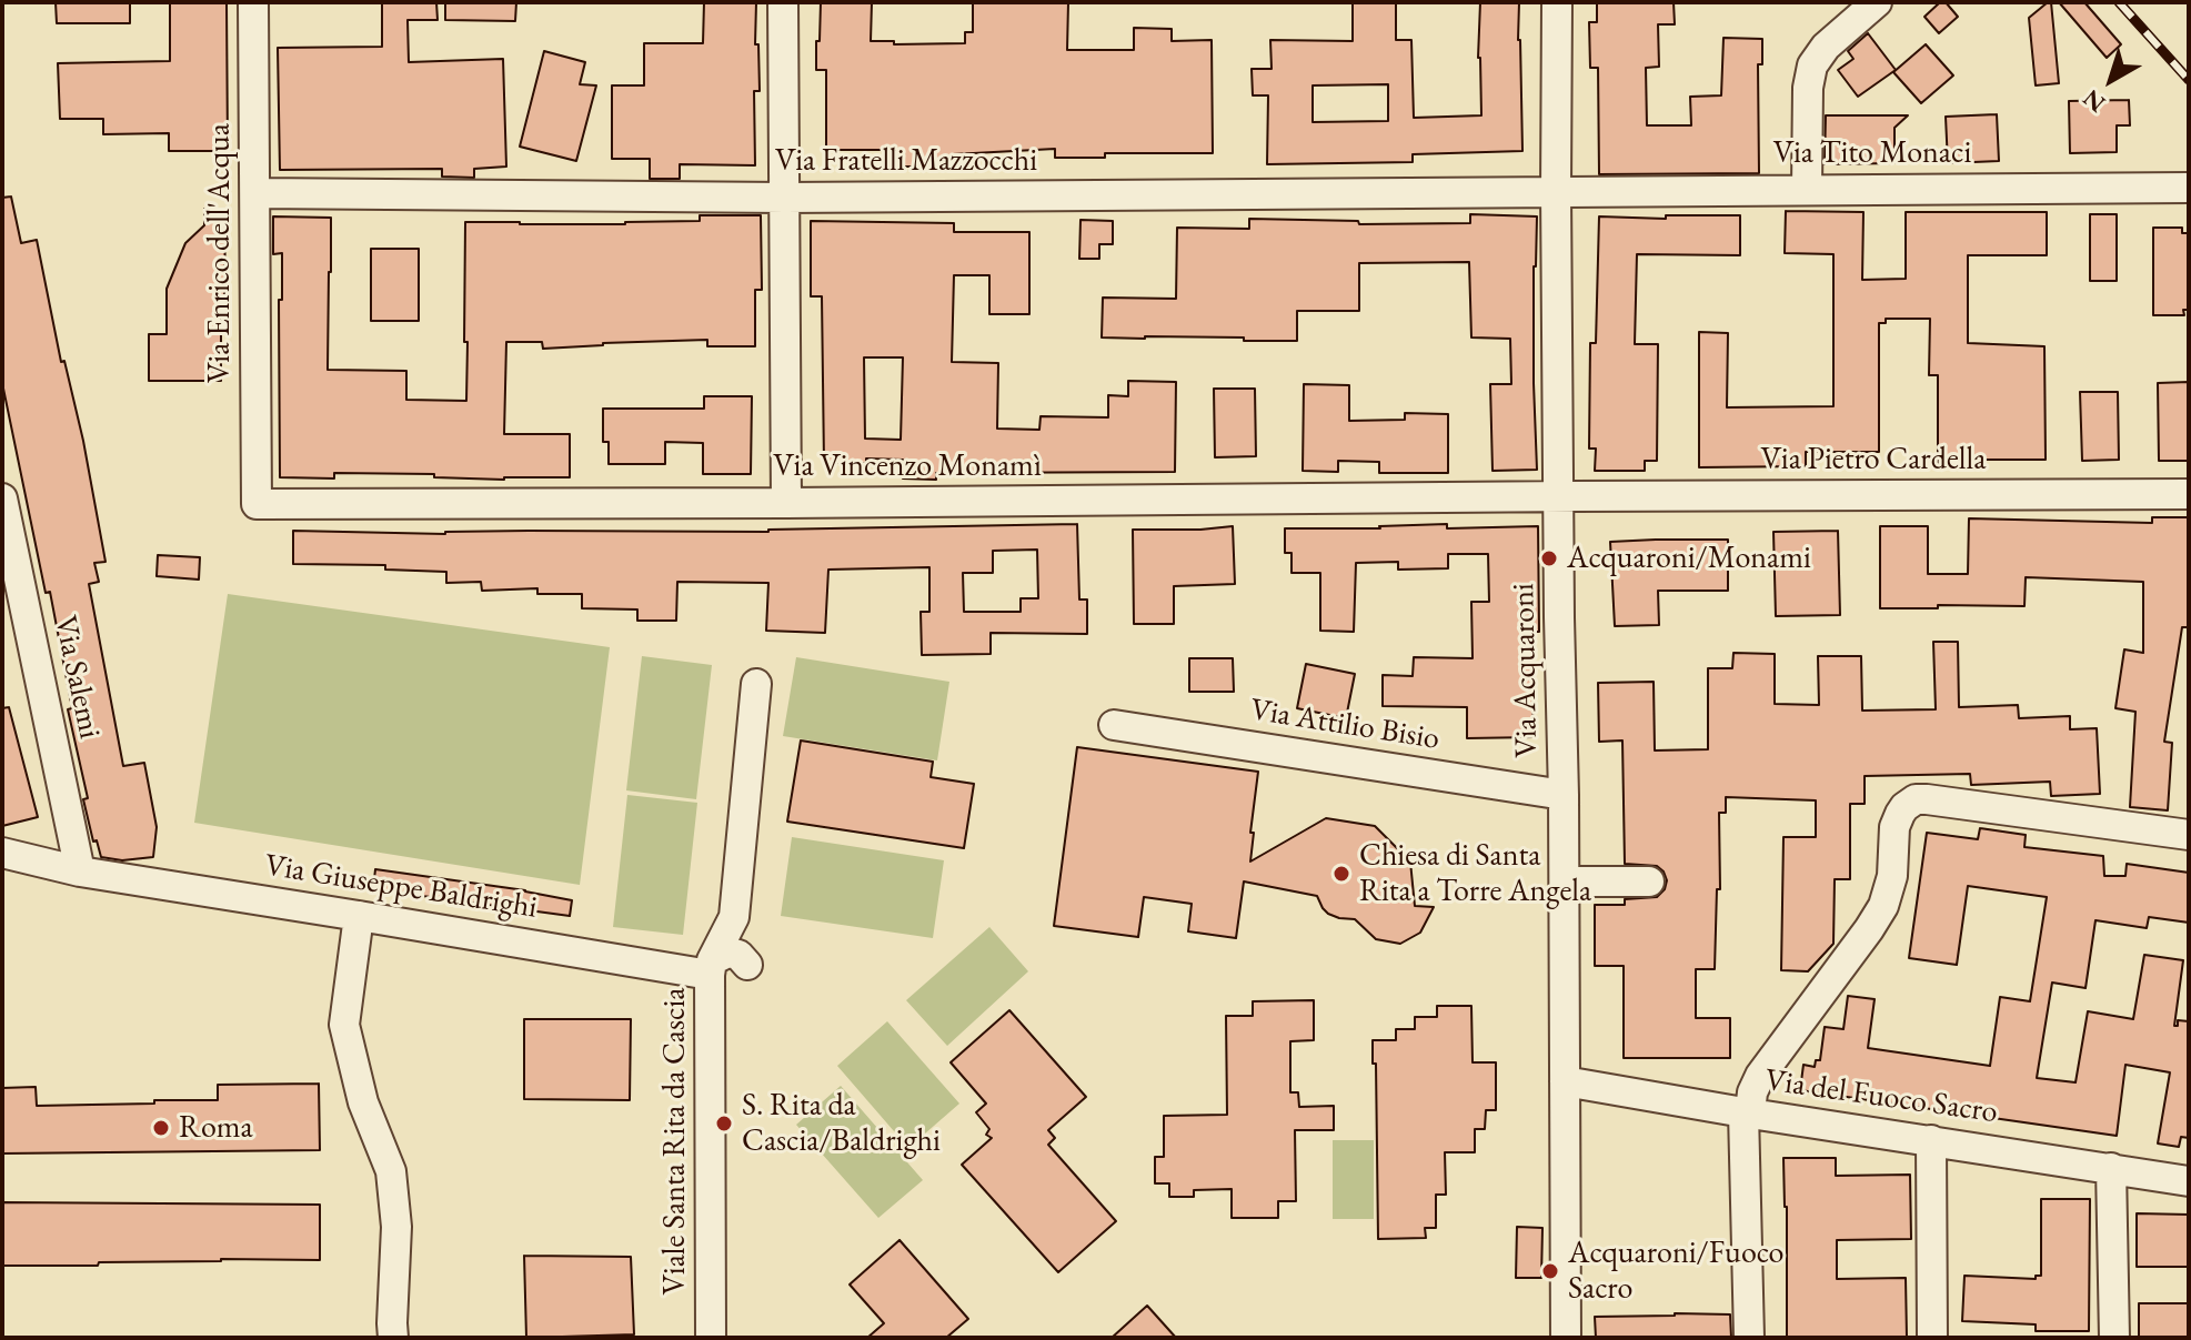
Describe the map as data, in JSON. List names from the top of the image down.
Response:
{
  "streets": {
    "street": [
      "Via Tito Monaci",
      "Via Fratelli Mazzocchi",
      "Via Enrico dell'Acqua",
      "Via Pietro Cardella",
      "Via Vincenzo Monamì",
      "Via Acquaroni",
      "Via Salemi",
      "Via Attilio Bisio",
      "Via Giuseppe Baldrighi",
      "Via del Fuoco Sacro",
      "Viale Santa Rita da Cascia"
    ]
  },
  "crossings": [
    ["Via Tito Monaci", "Via Fratelli Mazzocchi"],
    ["Via Tito Monaci", "Via Acquaroni"],
    ["Via Fratelli Mazzocchi", "Via Enrico dell'Acqua"],
    ["Via Fratelli Mazzocchi", "Via Acquaroni"],
    ["Via Enrico dell'Acqua", "Via Vincenzo Monamì"],
    ["Via Pietro Cardella", "Via Vincenzo Monamì"],
    ["Via Pietro Cardella", "Via Acquaroni"],
    ["Via Vincenzo Monamì", "Via Acquaroni"],
    ["Via Acquaroni", "Via Attilio Bisio"],
    ["Via Acquaroni", "Via del Fuoco Sacro"],
    ["Via Salemi", "Via Giuseppe Baldrighi"],
    ["Via Giuseppe Baldrighi", "Viale Santa Rita da Cascia"]
  ],
  "places": [
    "Acquaroni/Monami",
    "Chiesa di Santa Rita a Torre Angela",
    "S. Rita da Cascia/Baldrighi",
    "Roma",
    "Acquaroni/Fuoco Sacro"
  ],
  "north": "bottom left"
}
